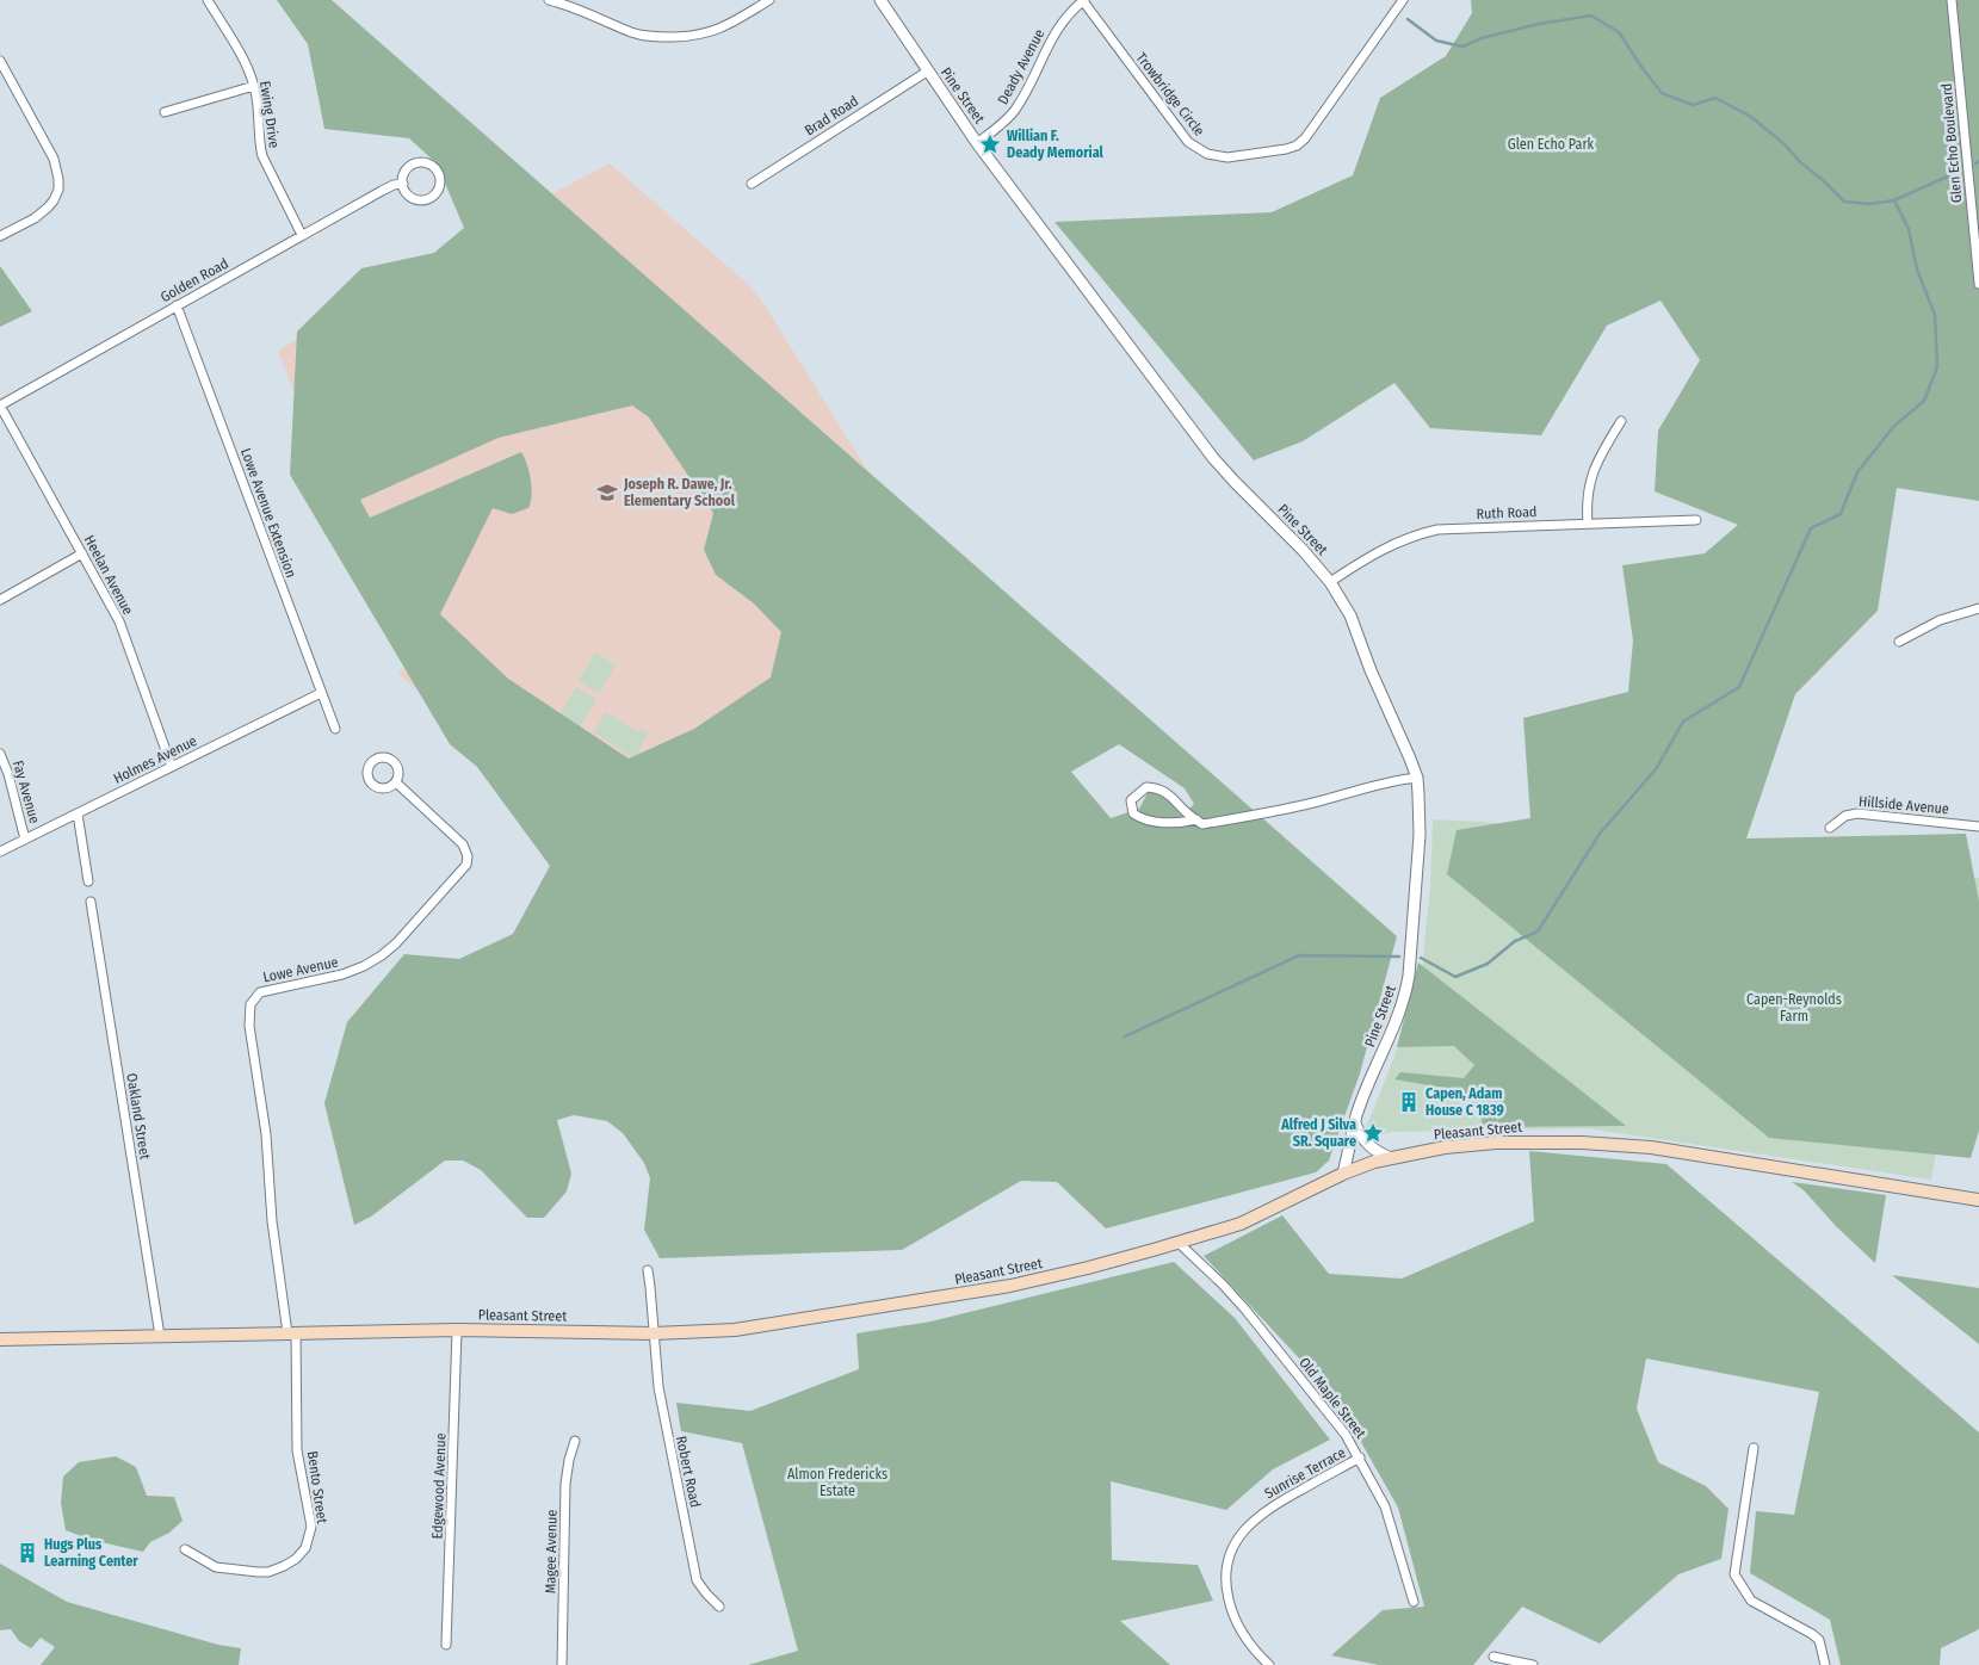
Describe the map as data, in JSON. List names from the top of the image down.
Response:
{
  "streets": {
    "main road": ["Pleasant Street"],
    "street": [
      "Deady Avenue",
      "Trowbridge Circle",
      "Pine Street",
      "Ewing Drive",
      "Brad Road",
      "Glen Echo Boulevard",
      "Golden Road",
      "Lowe Avenue Extension",
      "Ruth Road",
      "Heelan Avenue",
      "Holmes Avenue",
      "Fay Avenue",
      "Hillside Avenue",
      "Lowe Avenue",
      "Oakland Street",
      "Old Maple Street",
      "Robert Road",
      "Sunrise Terrace",
      "Edgewood Avenue",
      "Bento Street",
      "Magee Avenue"
    ]
  },
  "crossings": [
    ["Deady Avenue", "Trowbridge Circle"],
    ["Deady Avenue", "Pine Street"],
    ["Pine Street", "Brad Road"],
    ["Pine Street", "Ruth Road"],
    ["Pine Street", "Pleasant Street"],
    ["Ewing Drive", "Golden Road"],
    ["Golden Road", "Lowe Avenue Extension"],
    ["Golden Road", "Heelan Avenue"],
    ["Lowe Avenue Extension", "Holmes Avenue"],
    ["Heelan Avenue", "Holmes Avenue"],
    ["Holmes Avenue", "Fay Avenue"],
    ["Lowe Avenue", "Pleasant Street"],
    ["Lowe Avenue", "Bento Street"],
    ["Oakland Street", "Pleasant Street"],
    ["Pleasant Street", "Old Maple Street"],
    ["Pleasant Street", "Robert Road"],
    ["Pleasant Street", "Edgewood Avenue"],
    ["Pleasant Street", "Bento Street"],
    ["Old Maple Street", "Sunrise Terrace"]
  ],
  "parks": ["Glen Echo Park", "Capen-Reynolds Farm", "Almon Fredericks Estate"],
  "places": {
    "place": ["Willian F. Deady Memorial", "Alfred J Silva SR. Square"],
    "school or university": ["Joseph R. Dawe, Jr. Elementary School"],
    "building": ["Capen, Adam House C 1839", "Hugs Plus Learning Center"]
  }
}
